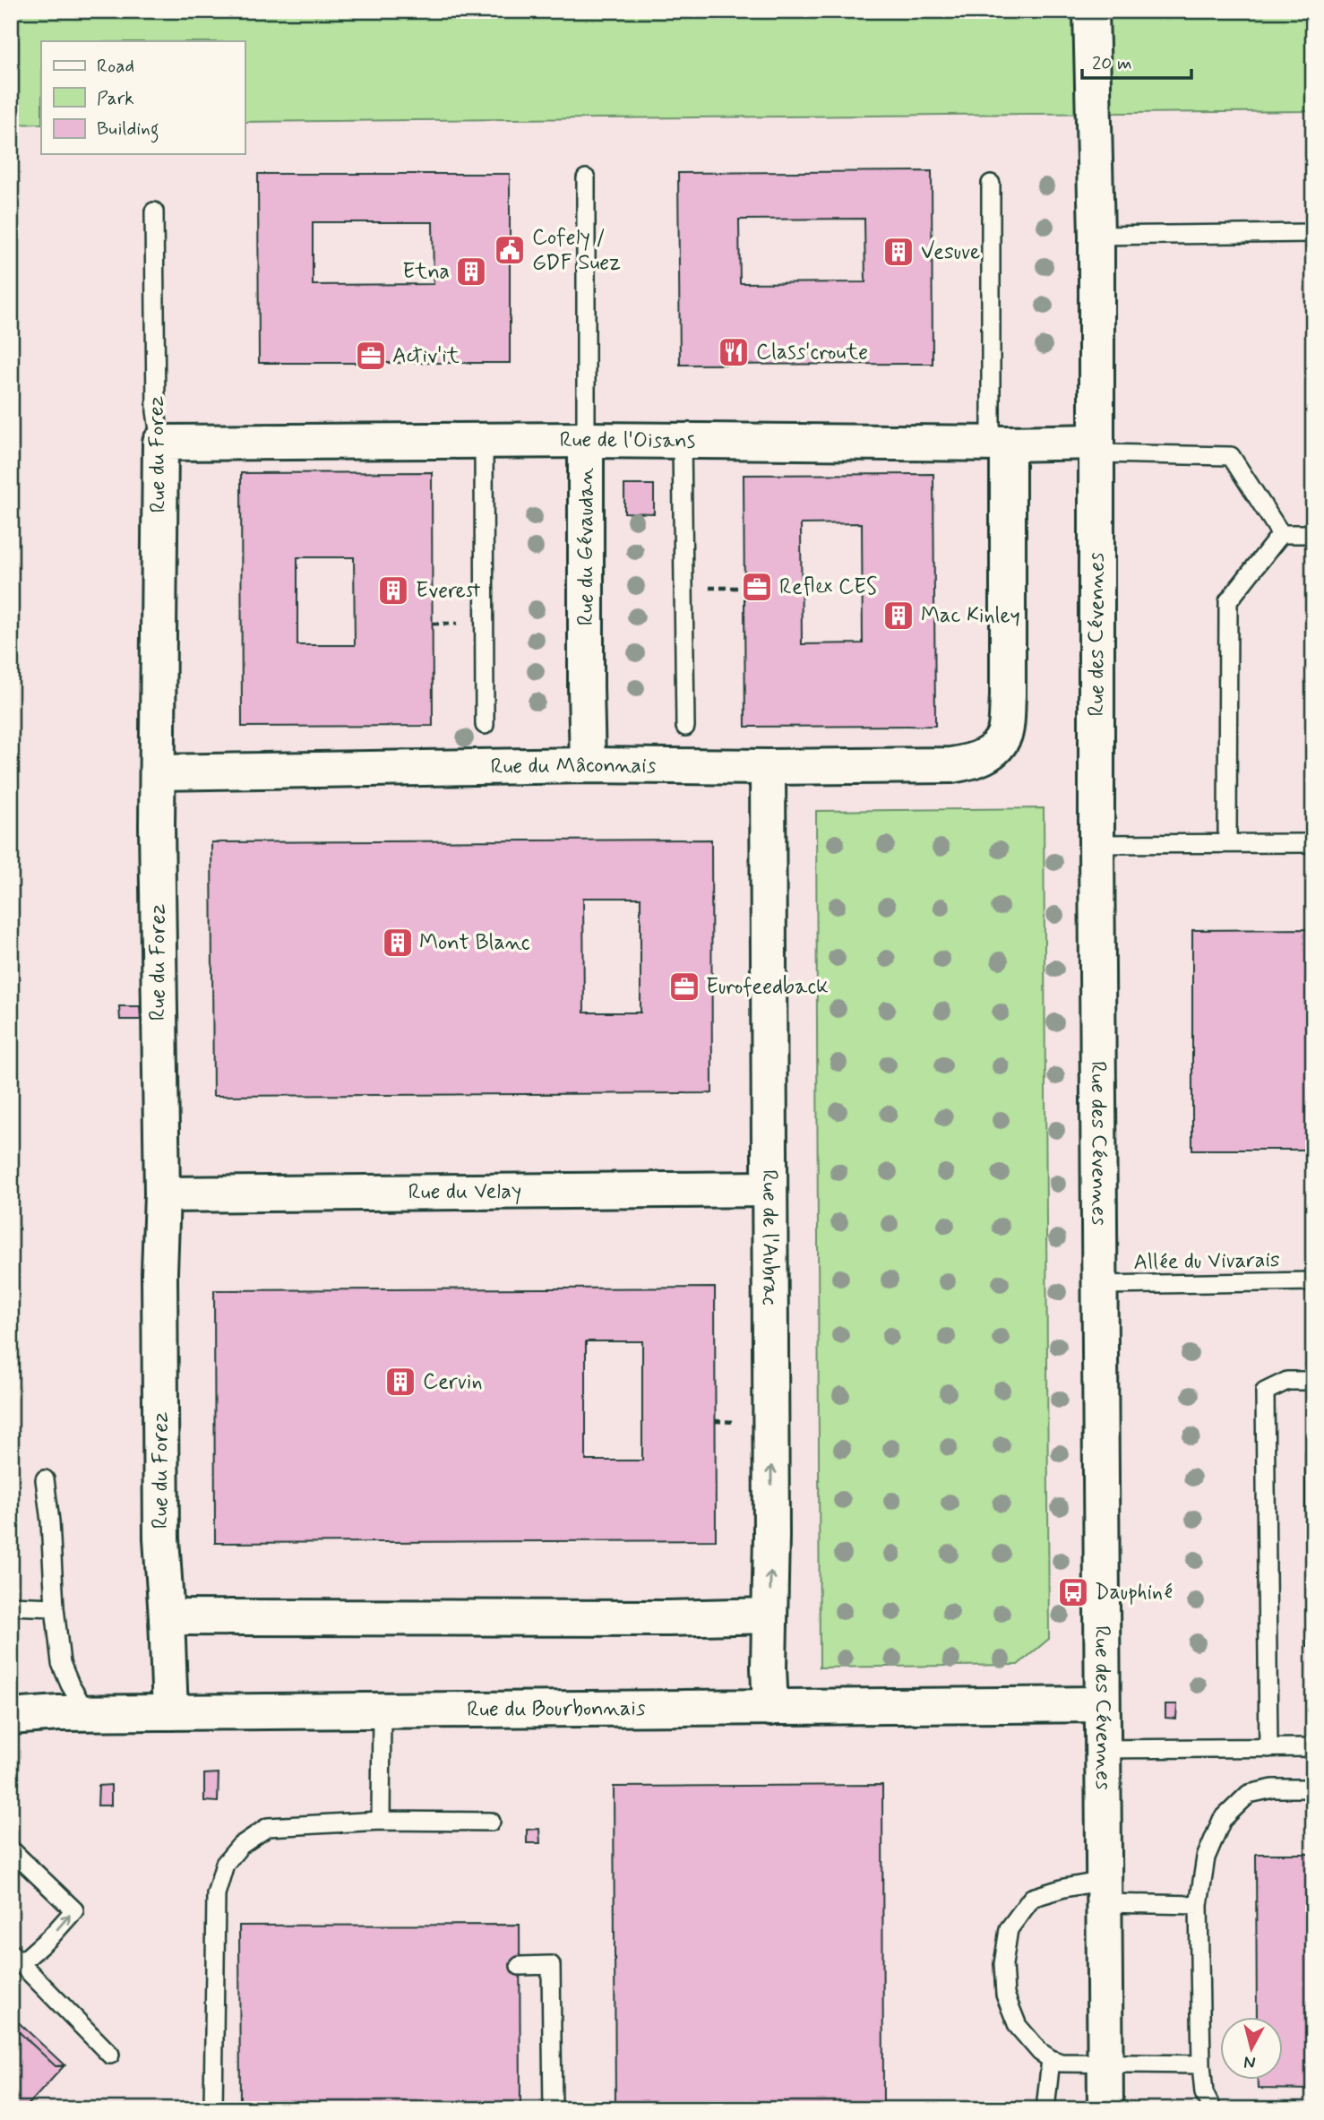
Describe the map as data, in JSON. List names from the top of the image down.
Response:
{
  "streets": {
    "street": [
      "Rue de l'Oisans",
      "Rue du Forez",
      "Rue du Gévaudan",
      "Rue des Cévennes",
      "Rue du Mâconnais",
      "Rue du Velay",
      "Rue de l'Aubrac",
      "Rue du Bourbonnais"
    ],
    "lane": ["Allée du Vivarais"]
  },
  "crossings": [
    ["Rue de l'Oisans", "Rue du Forez"],
    ["Rue de l'Oisans", "Rue du Gévaudan"],
    ["Rue de l'Oisans", "Rue des Cévennes"],
    ["Rue de l'Oisans", "Rue du Mâconnais"],
    ["Rue du Forez", "Rue du Mâconnais"],
    ["Rue du Forez", "Rue du Velay"],
    ["Rue du Forez", "Rue du Bourbonnais"],
    ["Rue du Gévaudan", "Rue du Mâconnais"],
    ["Rue des Cévennes", "Allée du Vivarais"],
    ["Rue des Cévennes", "Rue du Bourbonnais"],
    ["Rue du Mâconnais", "Rue de l'Aubrac"],
    ["Rue du Velay", "Rue de l'Aubrac"],
    ["Rue de l'Aubrac", "Rue du Bourbonnais"]
  ],
  "one_way": ["Rue de l'Aubrac"],
  "places": {
    "public building": ["Cofely / GDF Suez"],
    "building": [
      "Vesuve",
      "Etna",
      "Everest",
      "Mac Kinley",
      "Mont Blanc",
      "Cervin"
    ],
    "restaurant": ["Class'croute"],
    "office": ["Activ'it", "Reflex CES", "Eurofeedback"],
    "bus stop": ["Dauphiné"]
  },
  "legend": ["Road", "Park", "Building"],
  "scale_bar": "20 m",
  "north": "bottom"
}
